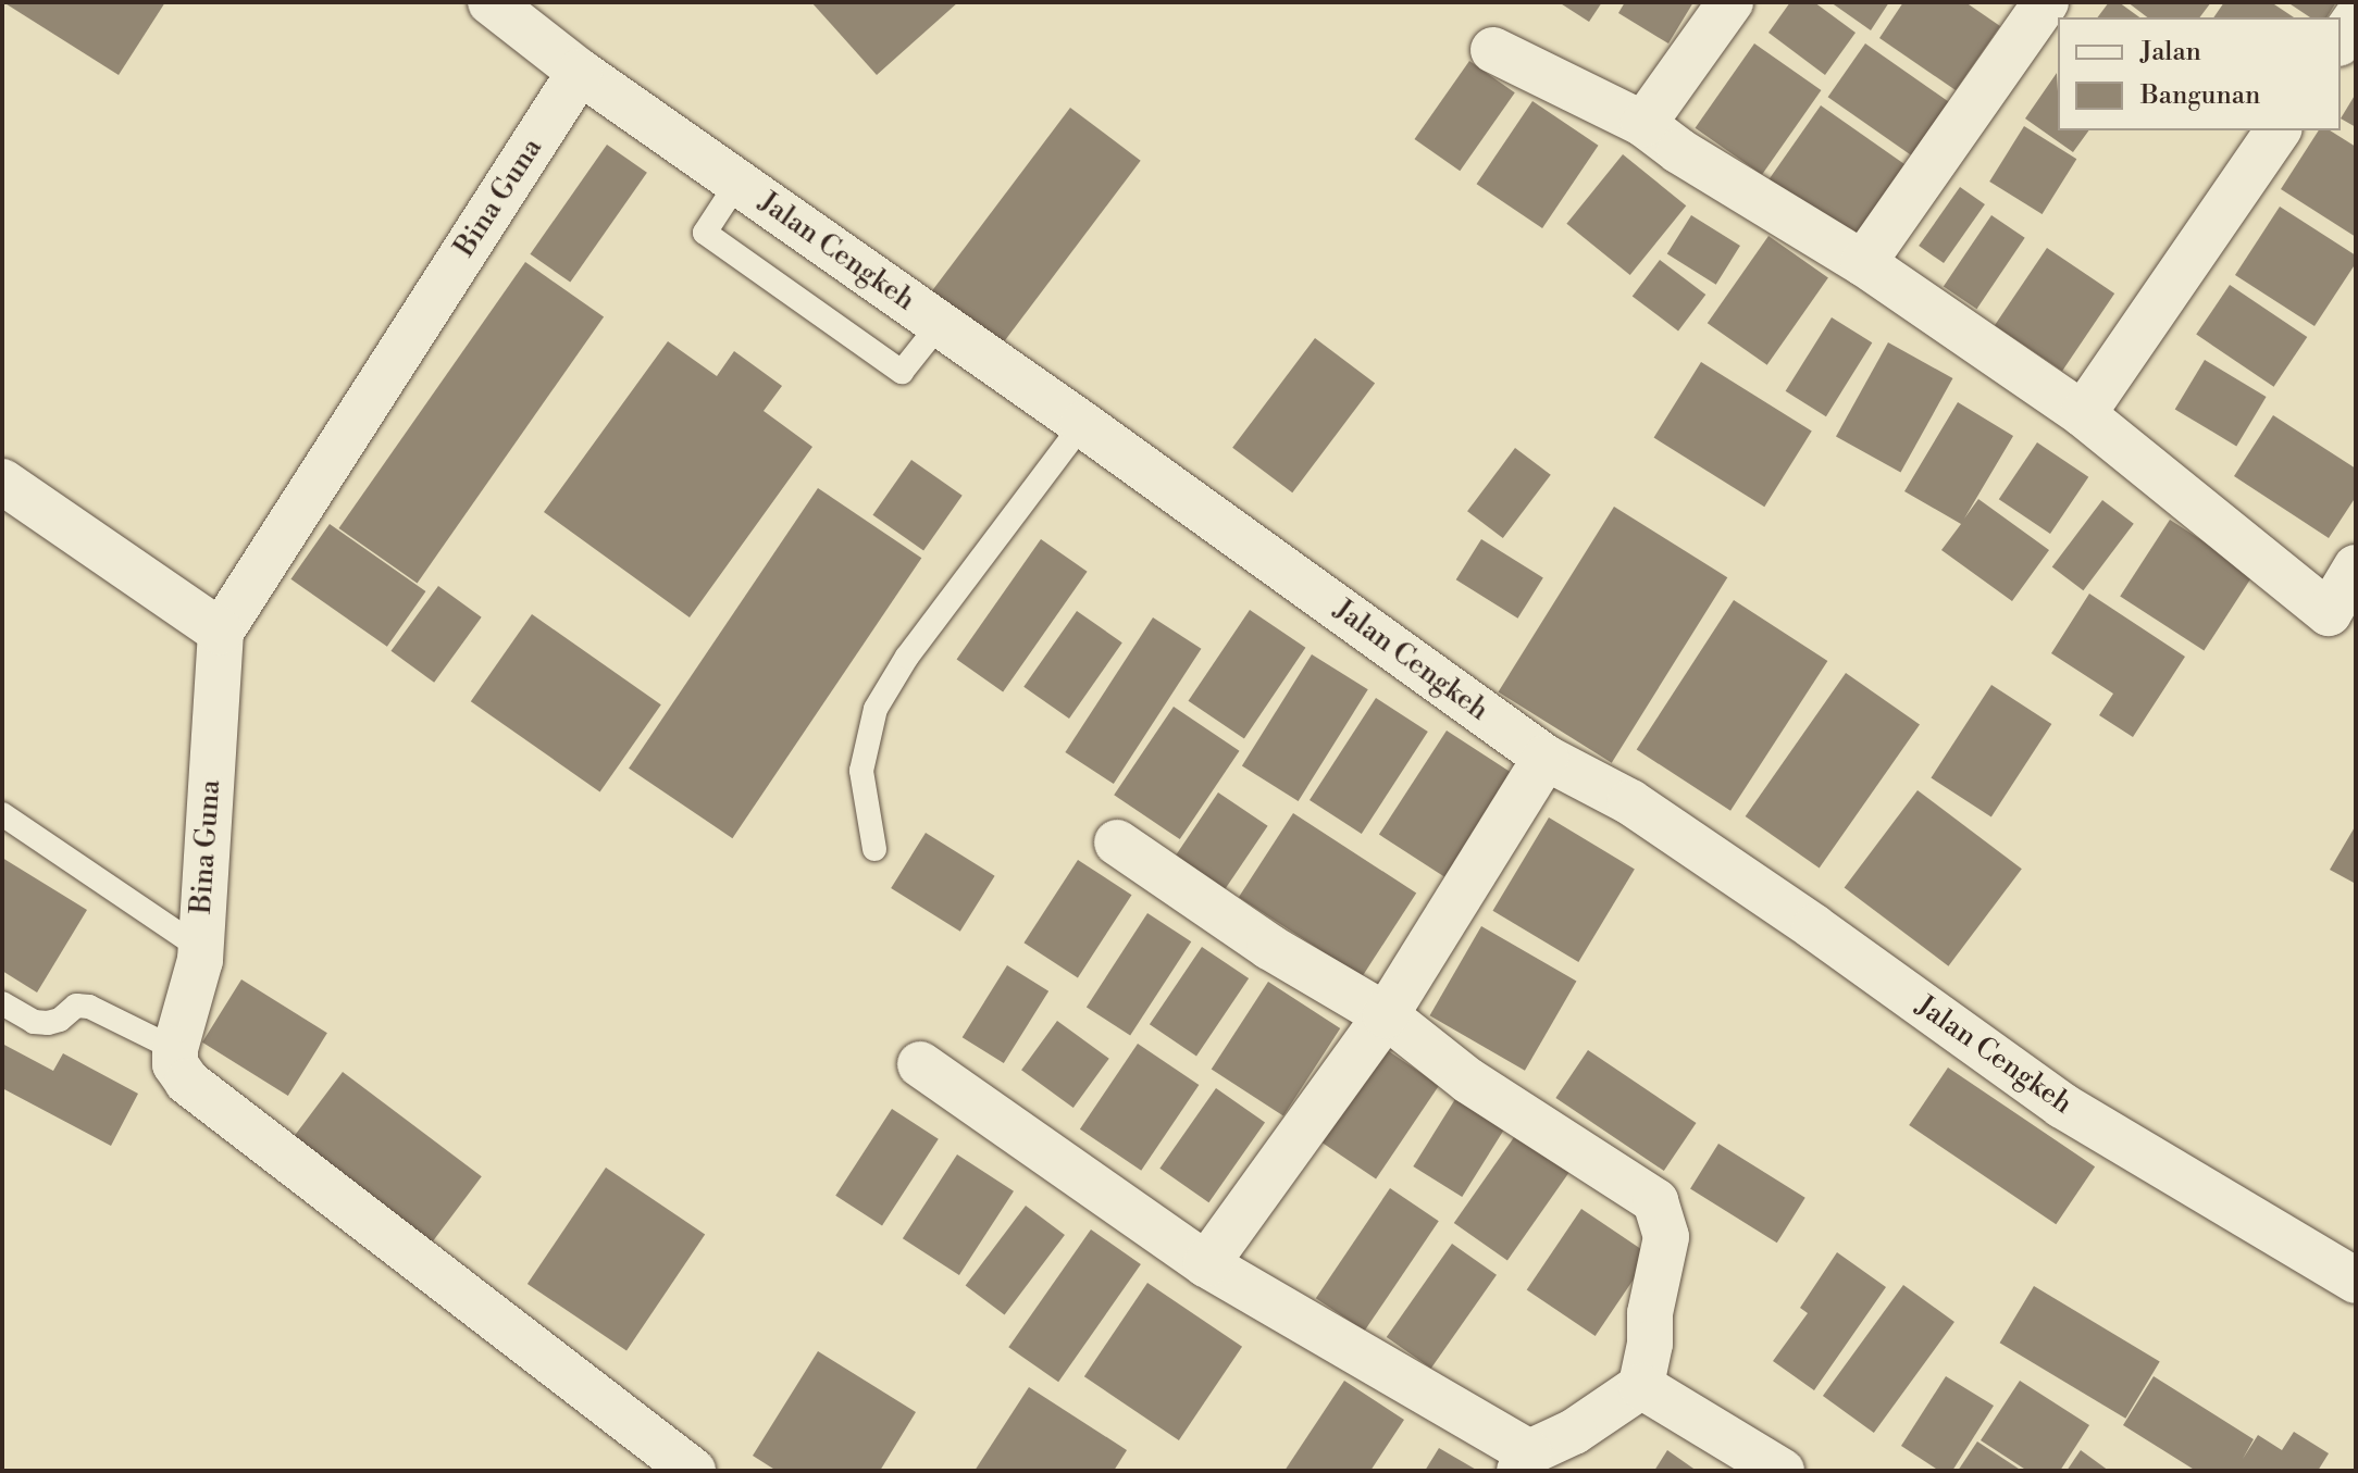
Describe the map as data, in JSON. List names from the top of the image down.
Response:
{
  "streets": {
    "street": ["Bina Guna", "Jalan Cengkeh"]
  },
  "crossings": [
    ["Bina Guna", "Jalan Cengkeh"]
  ],
  "legend": ["Jalan", "Bangunan"]
}
